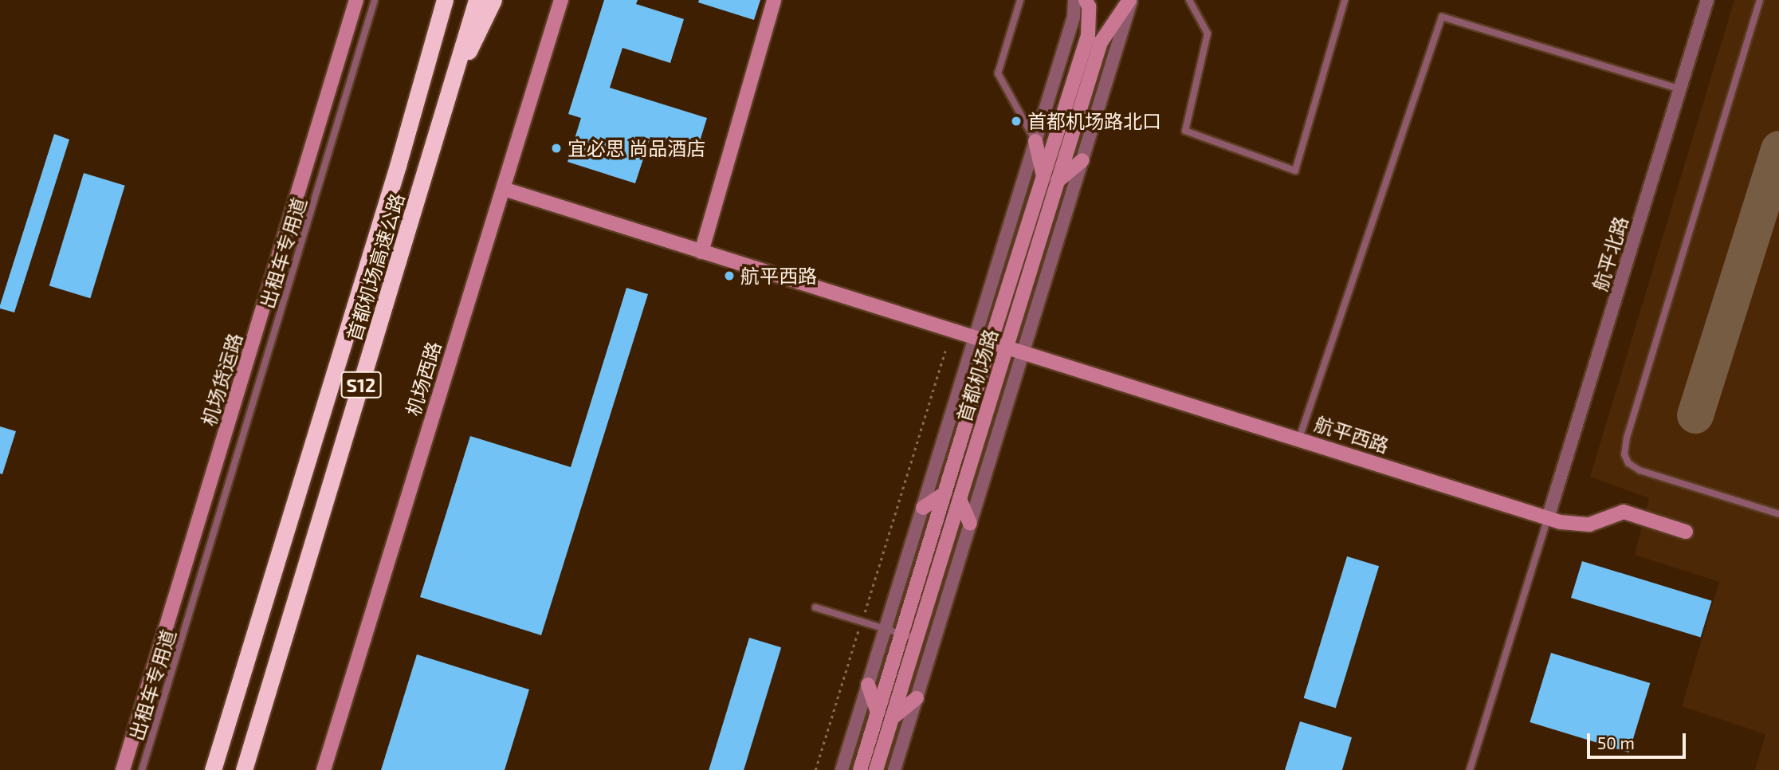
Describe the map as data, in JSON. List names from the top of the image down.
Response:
{
  "streets": {
    "highway": ["首都机场高速公路", "S12"],
    "street": [
      "航平北路",
      "首都机场路",
      "机场西路",
      "机场货运路",
      "航平西路"
    ],
    "lane": ["出租车专用道"]
  },
  "crossings": [
    ["航平北路", "航平西路"],
    ["首都机场路", "航平西路"]
  ],
  "places": ["首都机场路北口", "宜必思 尚品酒店", "航平西路"],
  "scale_bar": "50 m"
}
